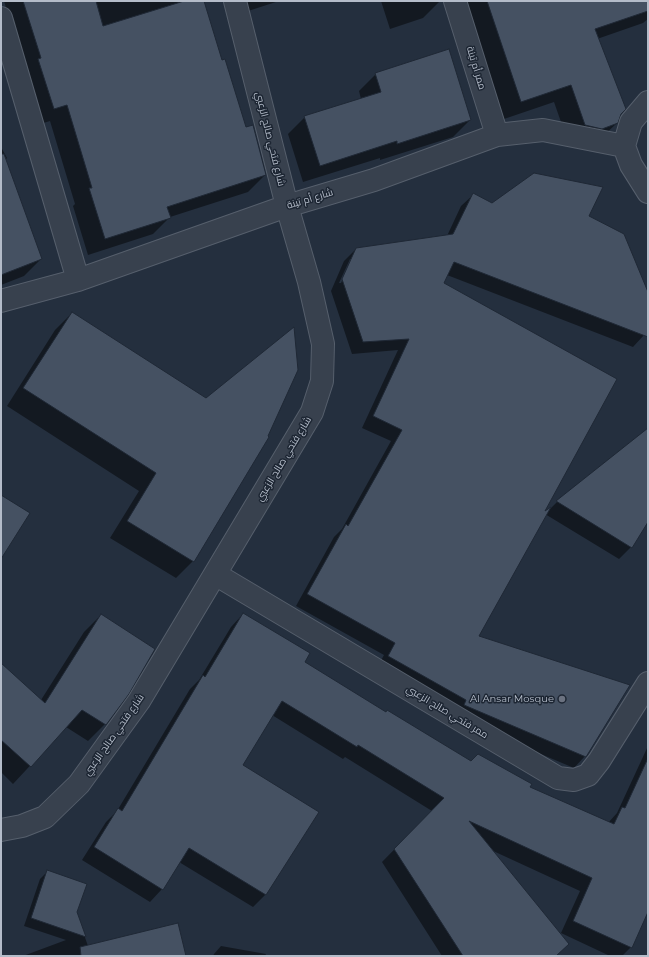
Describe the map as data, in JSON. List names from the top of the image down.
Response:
{
  "streets": {
    "street": [
      "ممر أم تينة",
      "شارع فتحي صالح الزعبي",
      "شارع أم تينة",
      "ممر فتحي صالح الزعبي"
    ]
  },
  "crossings": [
    ["ممر أم تينة", "شارع أم تينة"],
    ["شارع فتحي صالح الزعبي", "شارع أم تينة"],
    ["شارع فتحي صالح الزعبي", "ممر فتحي صالح الزعبي"]
  ],
  "places": ["Al Ansar Mosque"]
}
